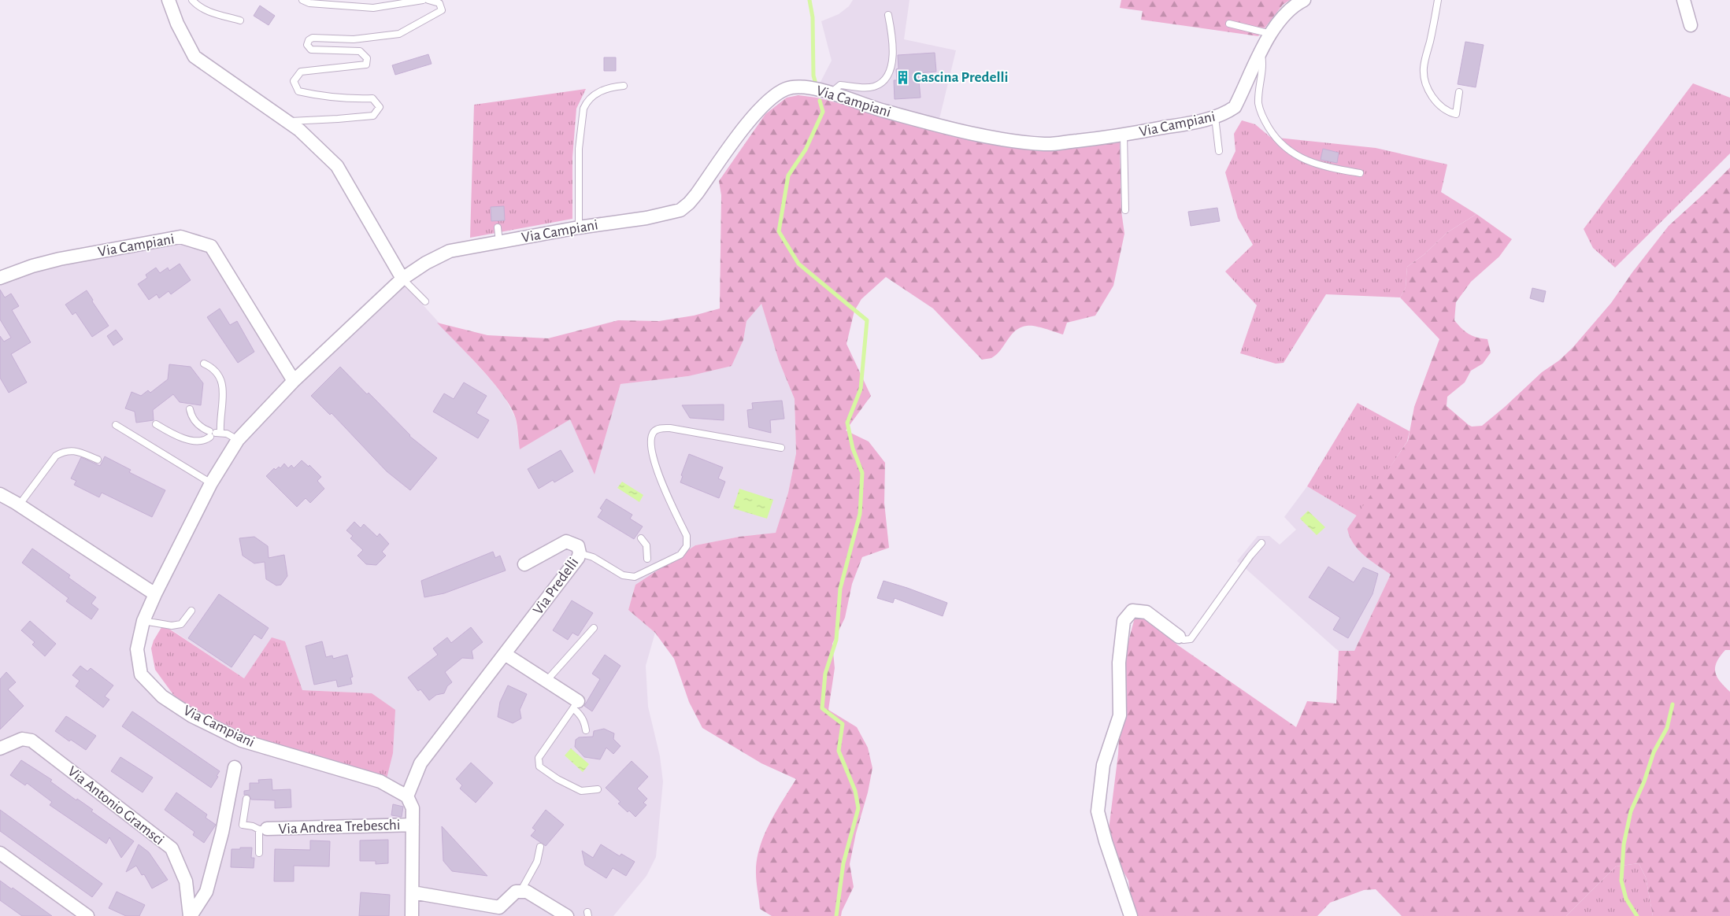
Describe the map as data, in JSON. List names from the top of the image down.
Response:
{
  "streets": {
    "street": [
      "Via Campiani",
      "Via Predelli",
      "Via Antonio Gramsci",
      "Via Andrea Trebeschi"
    ]
  },
  "crossings": [
    ["Via Campiani", "Via Predelli"],
    ["Via Campiani", "Via Andrea Trebeschi"],
    ["Via Predelli", "Via Andrea Trebeschi"]
  ],
  "places": {
    "building": ["Cascina Predelli"]
  }
}
